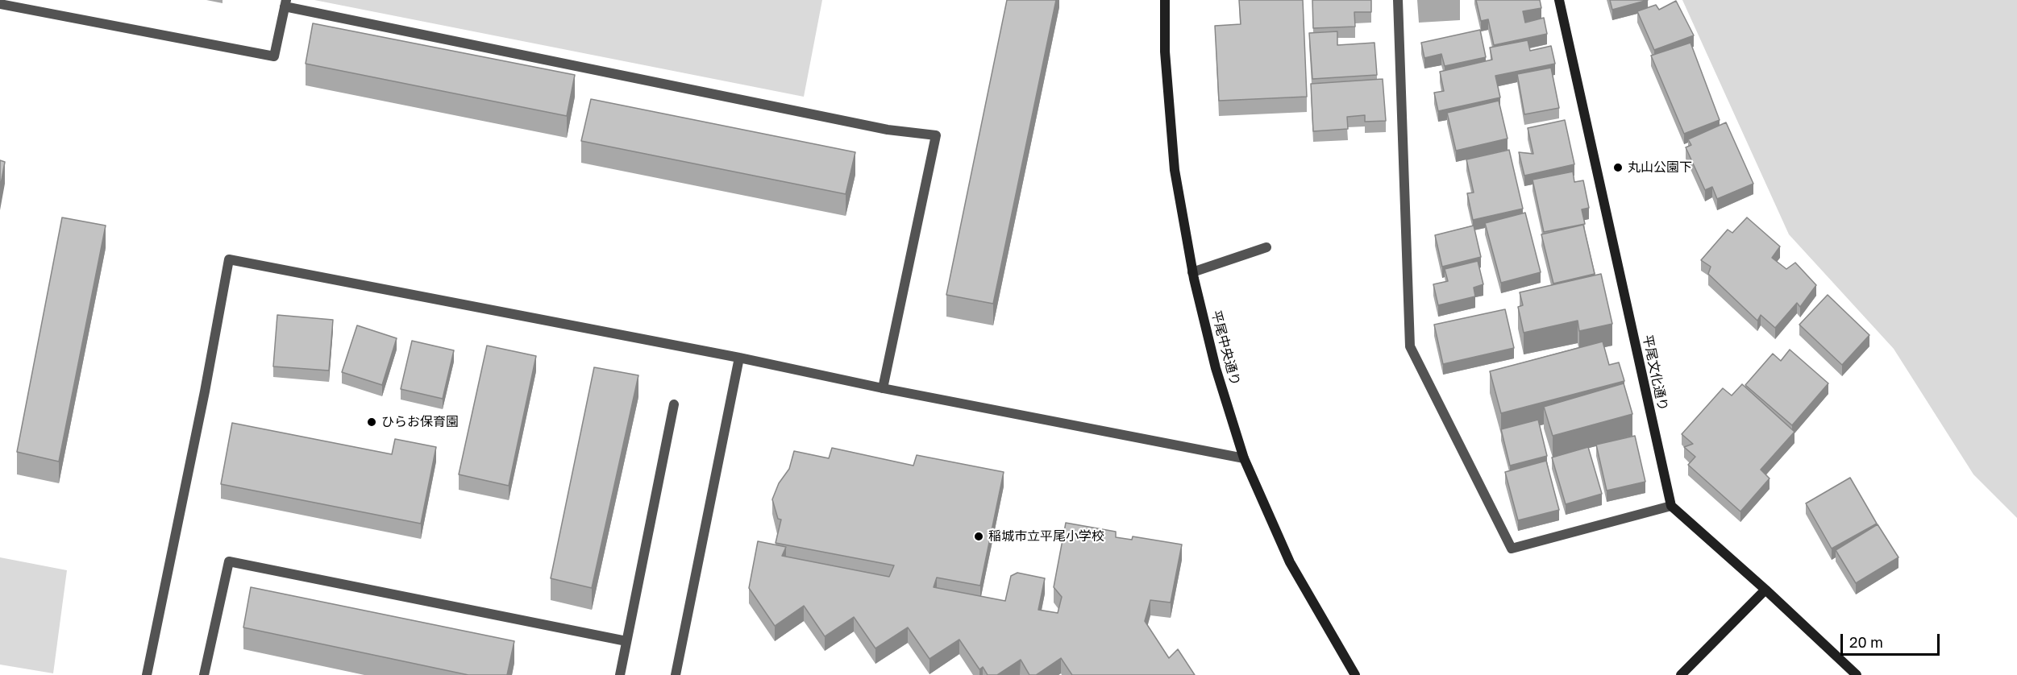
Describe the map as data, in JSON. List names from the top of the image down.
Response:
{
  "streets": {
    "street": ["平尾中央通り", "平尾文化通り"]
  },
  "places": ["丸山公園下", "ひらお保育園", "稲城市立平尾小学校"],
  "scale_bar": "20 m"
}
